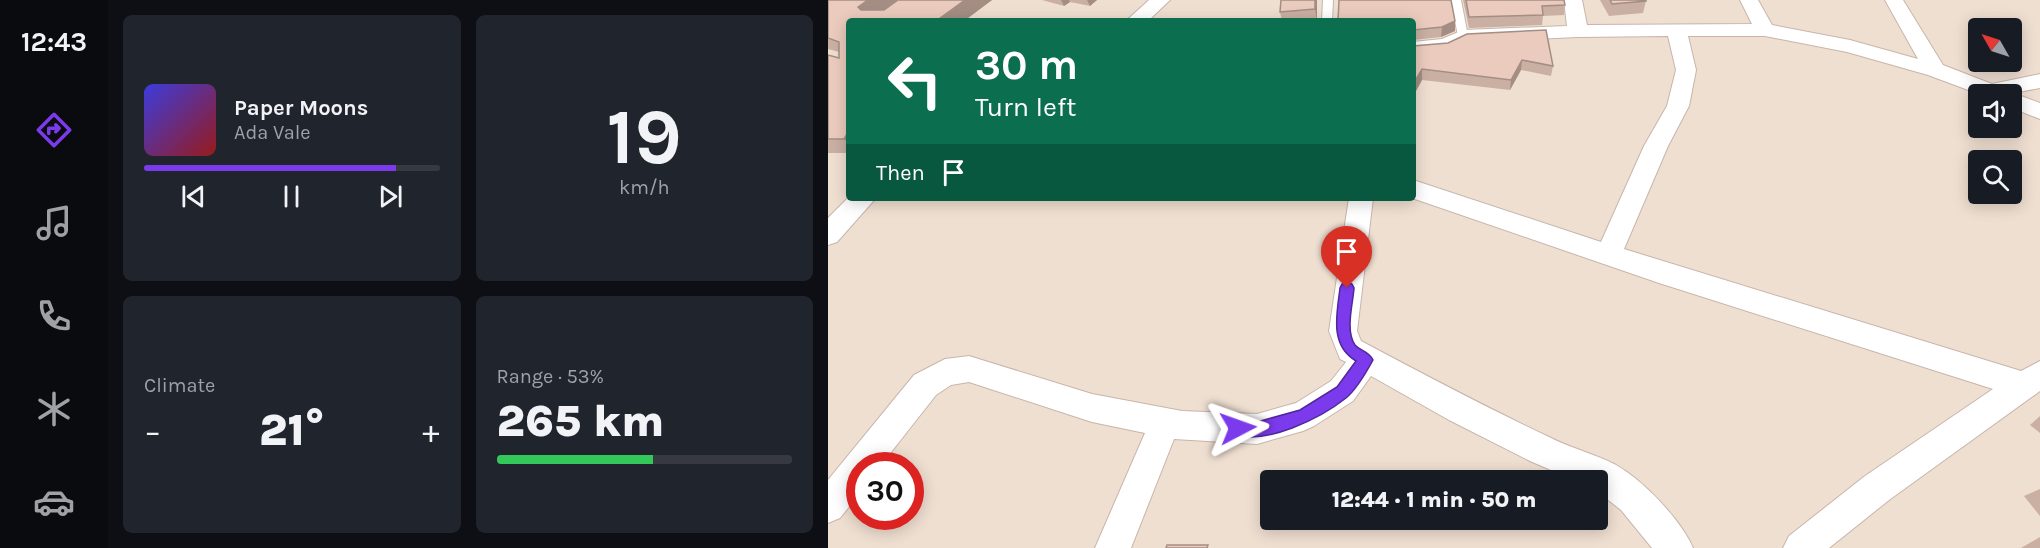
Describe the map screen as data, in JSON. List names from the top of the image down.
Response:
{
  "north": "top left",
  "page": {
    "tabs": "12:43",
    "tile": [
      ["19", "km/h"],
      "Climate",
      ["Range · 53%", "265 km"]
    ],
    "turn": ["30 m", "Turn left"],
    "song": ["Paper Moons", "Ada Vale"],
    "then": "Then",
    "heat": ["−", "21°", "+"],
    "limit": "30",
    "trip": "12:44 · 1 min · 50 m"
  }
}
